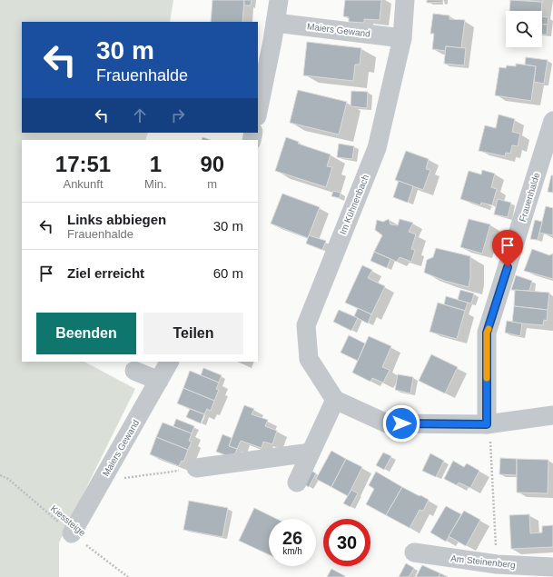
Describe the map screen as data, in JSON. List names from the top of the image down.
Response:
{
  "streets": {
    "street": [
      "Maiers Gewand",
      "Frauenhalde",
      "Im Kühnenbach",
      "Am Steinenberg"
    ],
    "path": ["Kiessteige"]
  },
  "crossings": [
    ["Maiers Gewand", "Im Kühnenbach"],
    ["Maiers Gewand", "Kiessteige"]
  ],
  "page": {
    "turn": ["30 m", "Frauenhalde"],
    "eta": [
      "17:51",
      "Ankunft",
      "1",
      "Min.",
      "90",
      "m"
    ],
    "list": [
      {
        "name": "Links abbiegen",
        "note": "Frauenhalde",
        "value": "30 m"
      },
      {
        "name": "Ziel erreicht",
        "value": "60 m"
      }
    ],
    "buttons": ["Beenden", "Teilen"],
    "speed": "26 km/h",
    "limit": "30"
  }
}
